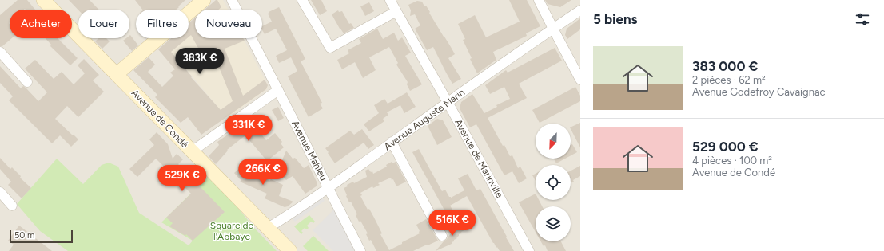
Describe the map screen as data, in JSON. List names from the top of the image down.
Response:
{
  "streets": {
    "street": [
      "Avenue de Condé",
      "Avenue Auguste Marin",
      "Avenue Mahieu",
      "Avenue de Marinville"
    ]
  },
  "crossings": [
    ["Avenue de Condé", "Avenue Auguste Marin"],
    ["Avenue Auguste Marin", "Avenue Mahieu"],
    ["Avenue Auguste Marin", "Avenue de Marinville"]
  ],
  "parks": ["Square de l'Abbaye"],
  "scale_bar": "50 m",
  "north": "bottom left",
  "page": {
    "heading": "5 biens",
    "chip": [
      "Acheter",
      "Louer",
      "Filtres",
      "Nouveau"
    ],
    "list": [
      {
        "name": "383 000 €",
        "note": "2 pièces · 62 m² · Avenue Godefroy Cavaignac"
      },
      {
        "name": "529 000 €",
        "note": "4 pièces · 100 m² · Avenue de Condé"
      }
    ],
    "price": [
      "383K €",
      "331K €",
      "266K €",
      "529K €",
      "516K €"
    ],
    "scale": "50 m"
  }
}
